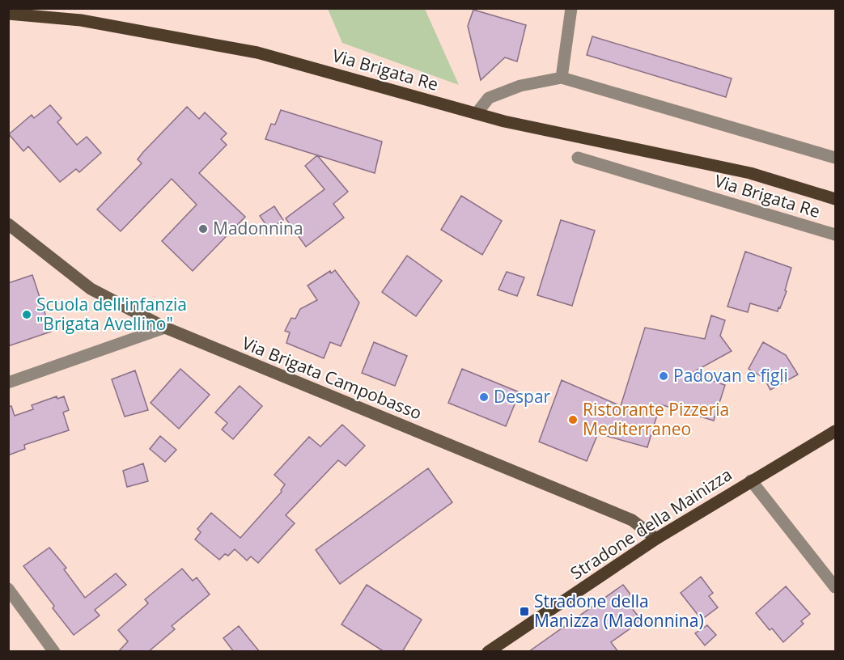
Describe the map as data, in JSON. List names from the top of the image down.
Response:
{
  "streets": {
    "main road": ["Via Brigata Re", "Via Brigata Campobasso", "Stradone della Mainizza"]
  },
  "crossings": [
    ["Via Brigata Campobasso", "Stradone della Mainizza"]
  ],
  "places": {
    "other": [
      "Madonnina",
      "Scuola dell'infanzia \"Brigata Avellino\"",
      "Padovan e figli",
      "Despar",
      "Ristorante Pizzeria Mediterraneo"
    ],
    "transit": ["Stradone della Manizza (Madonnina)"]
  }
}
